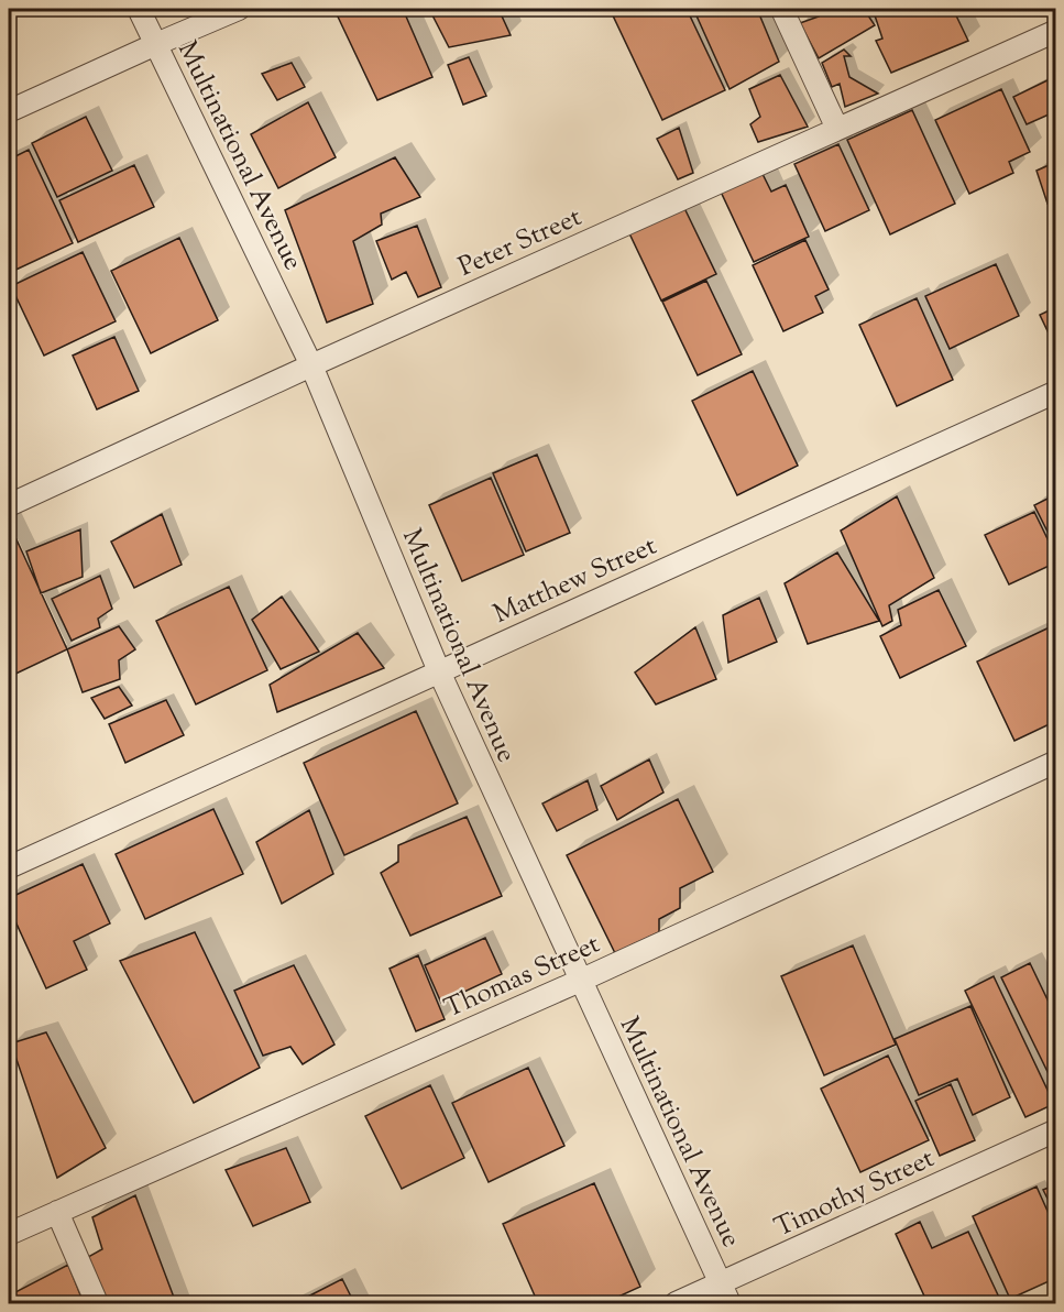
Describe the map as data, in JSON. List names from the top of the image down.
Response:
{
  "streets": {
    "street": [
      "Multinational Avenue",
      "Peter Street",
      "Matthew Street",
      "Thomas Street",
      "Timothy Street"
    ]
  },
  "crossings": [
    ["Multinational Avenue", "Peter Street"],
    ["Multinational Avenue", "Matthew Street"],
    ["Multinational Avenue", "Thomas Street"],
    ["Multinational Avenue", "Timothy Street"]
  ]
}
